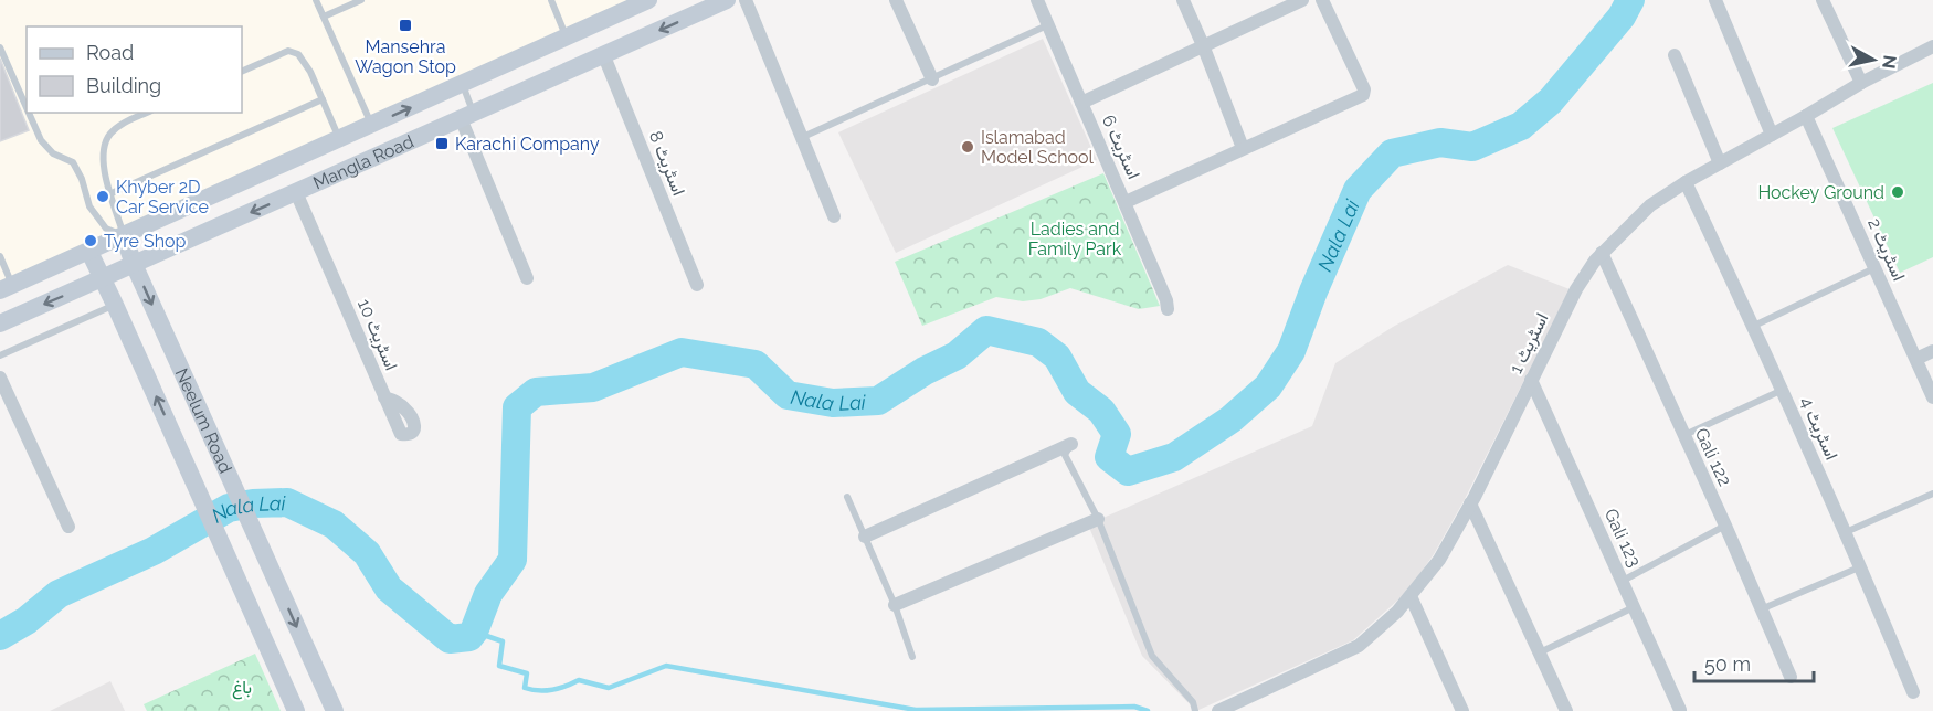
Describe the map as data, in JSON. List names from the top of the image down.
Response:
{
  "streets": {
    "main road": ["Mangla Road", "Neelum Road"],
    "street": [
      "اسٹریٹ 6",
      "اسٹریٹ 8",
      "اسٹریٹ 2",
      "اسٹریٹ 10",
      "اسٹریٹ 1",
      "اسٹریٹ 4",
      "Gali 122",
      "Gali 123"
    ]
  },
  "crossings": [
    ["Mangla Road", "اسٹریٹ 8"],
    ["Mangla Road", "اسٹریٹ 10"],
    ["Mangla Road", "Neelum Road"],
    ["اسٹریٹ 2", "اسٹریٹ 1"],
    ["اسٹریٹ 1", "اسٹریٹ 4"],
    ["اسٹریٹ 1", "Gali 122"],
    ["اسٹریٹ 1", "Gali 123"]
  ],
  "water": ["Nala Lai"],
  "parks": ["Ladies and Family Park", "باغ"],
  "places": {
    "transit": ["Mansehra Wagon Stop", "Karachi Company"],
    "other": [
      "Islamabad Model School",
      "Hockey Ground",
      "Khyber 2D Car Service",
      "Tyre Shop"
    ]
  },
  "legend": ["Road", "Building"],
  "scale_bar": "50 m",
  "north": "right"
}
